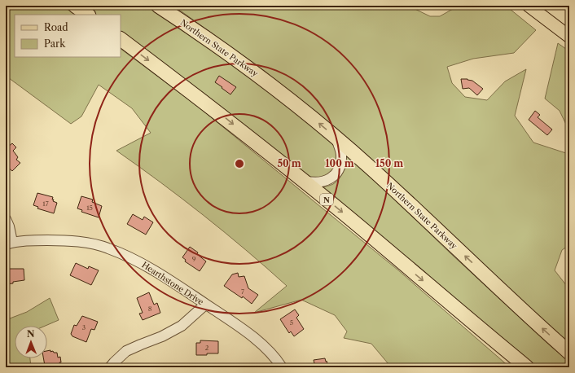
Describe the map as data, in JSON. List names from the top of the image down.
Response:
{
  "streets": {
    "highway": ["Northern State Parkway", "N"],
    "street": ["Hearthstone Drive"]
  },
  "house_numbers": [
    "17",
    "15",
    "9",
    "7",
    "8",
    "5",
    "3",
    "2"
  ],
  "legend": ["Road", "Park"],
  "north": "top",
  "rings": ["50 m", "100 m", "150 m"]
}
